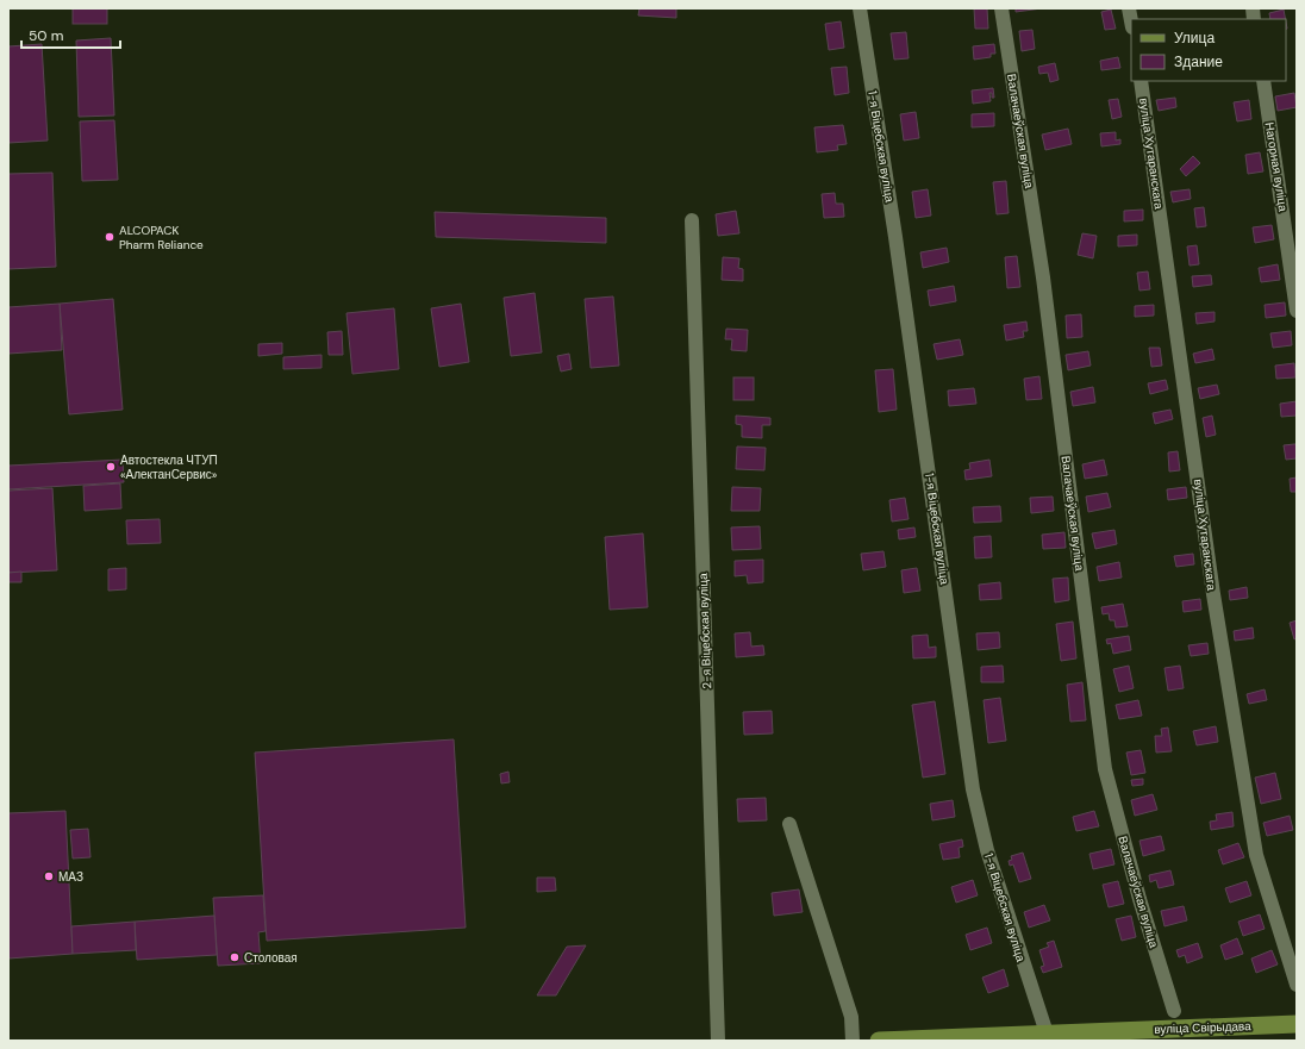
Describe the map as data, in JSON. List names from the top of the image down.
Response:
{
  "streets": {
    "main road": ["вуліца Свірыдава"],
    "street": [
      "Валачаеўская вуліца",
      "1-я Віцебская вуліца",
      "вуліца Хутаранскага",
      "Нагорная вуліца",
      "2-я Віцебская вуліца"
    ]
  },
  "crossings": [
    ["1-я Віцебская вуліца", "вуліца Свірыдава"]
  ],
  "places": [
    "ALCOPACK Pharm Reliance",
    "Автостекла ЧТУП «АлектанСервис»",
    "МАЗ",
    "Столовая"
  ],
  "legend": ["Улица", "Здание"],
  "scale_bar": "50 m"
}
